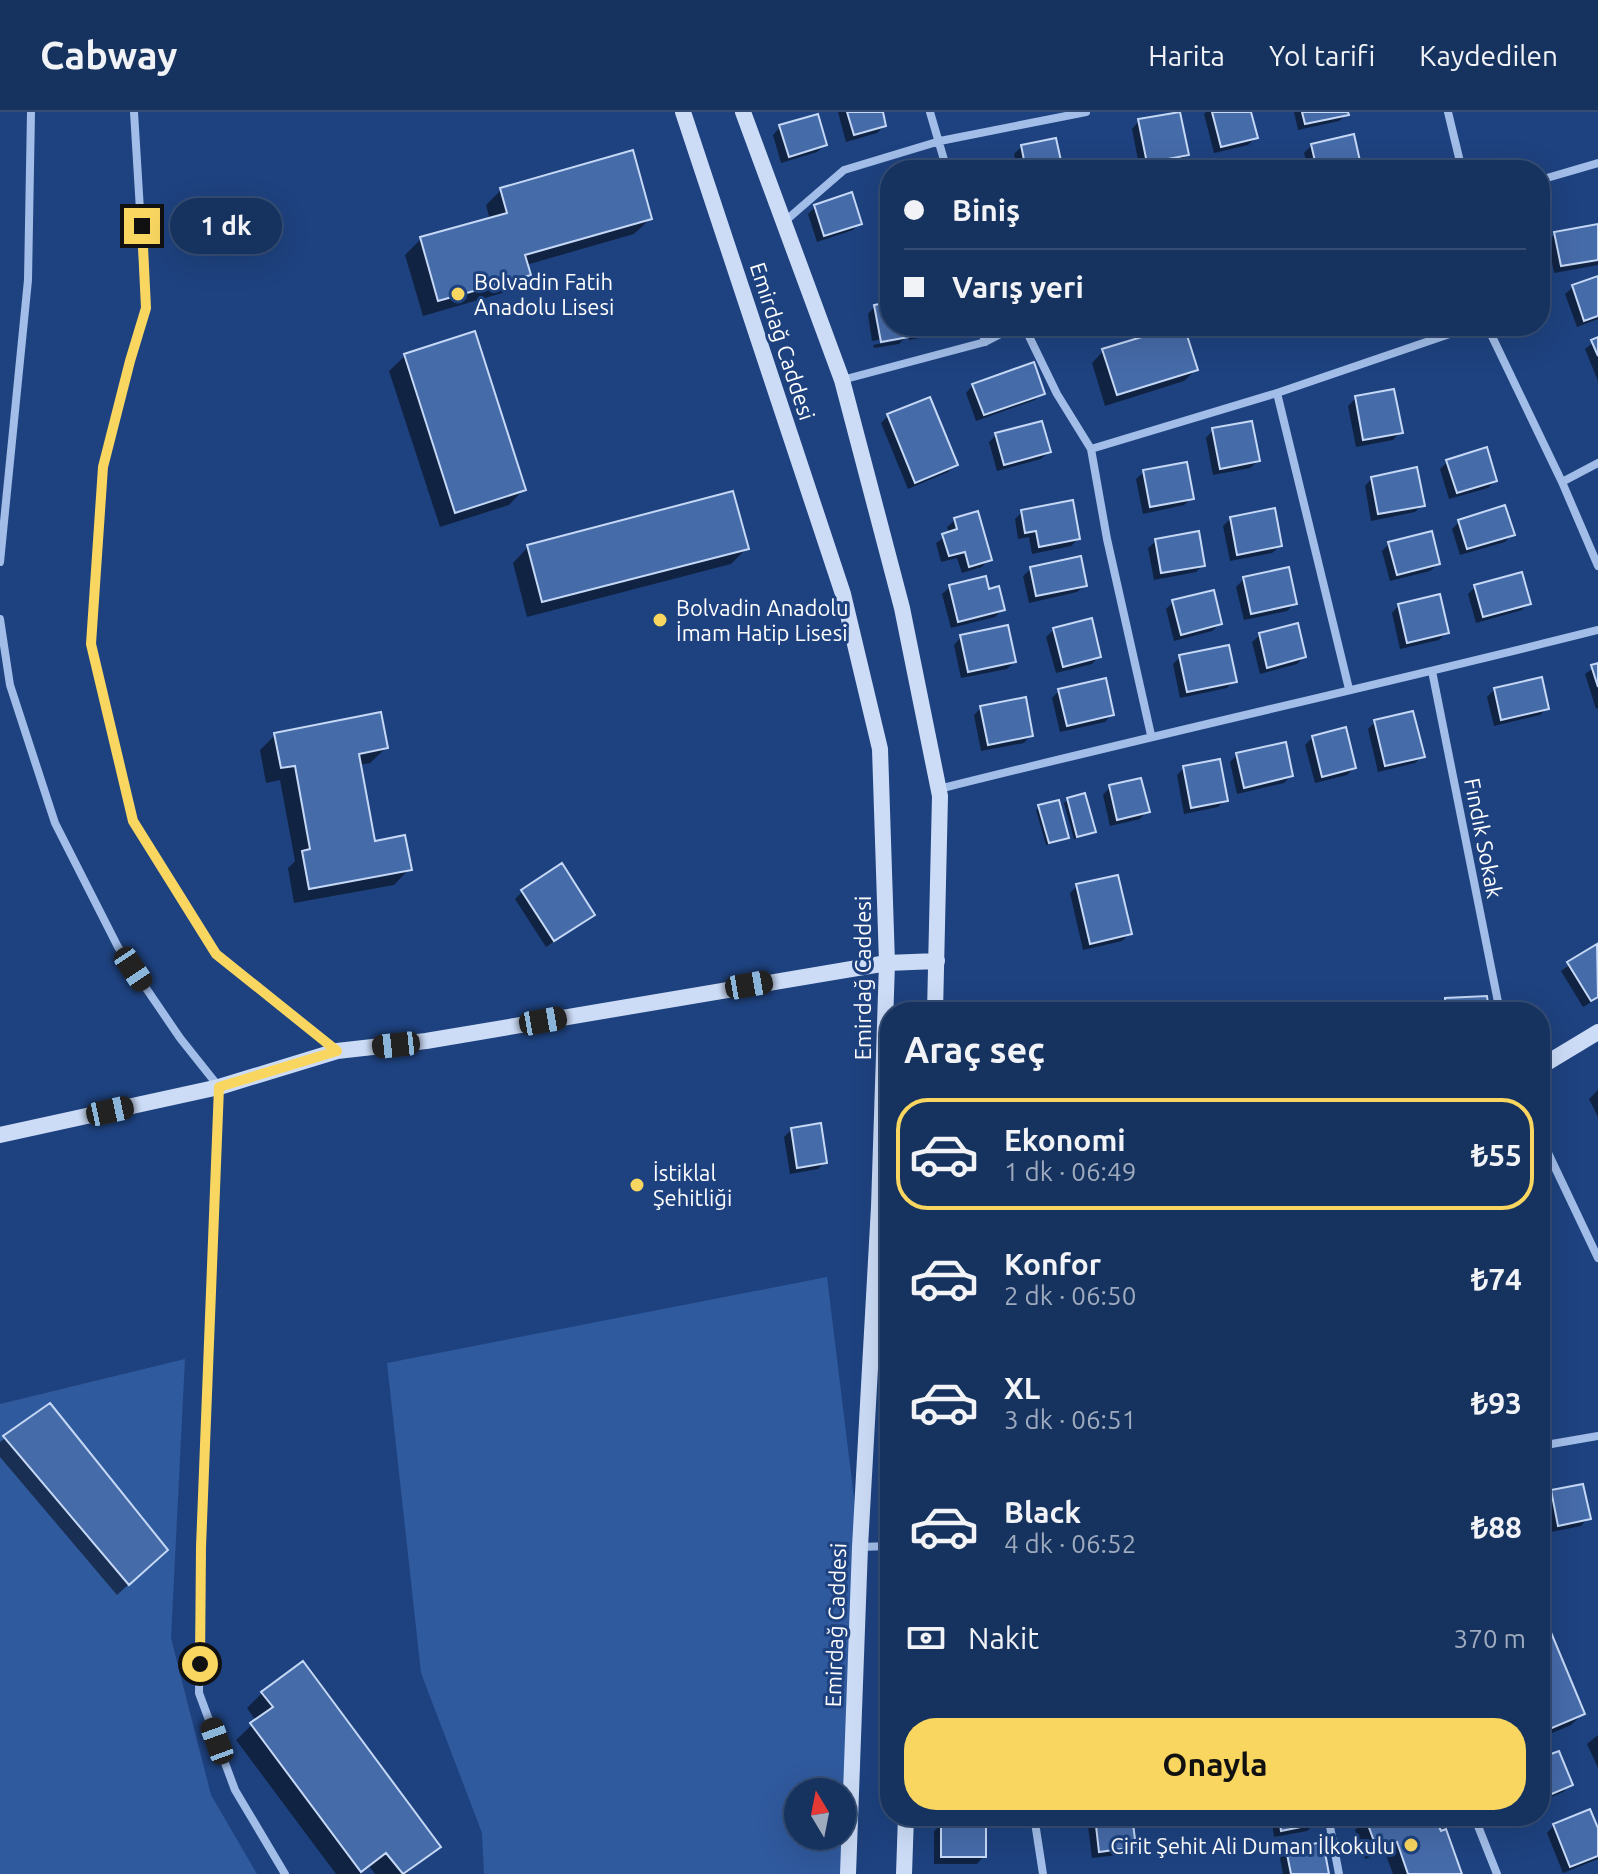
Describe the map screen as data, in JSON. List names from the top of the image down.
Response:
{
  "streets": {
    "main road": ["Emirdağ Caddesi"],
    "street": ["Fındık Sokak"]
  },
  "places": [
    "Bolvadin Fatih Anadolu Lisesi",
    "Bolvadin Anadolu İmam Hatip Lisesi",
    "İstiklal Şehitliği",
    "Cirit Şehit Ali Duman İlkokulu"
  ],
  "north": "top",
  "page": {
    "header": "Cabway",
    "nav": ["Harita", "Yol tarifi", "Kaydedilen"],
    "banner": ["Biniş", "Varış yeri"],
    "bubble": "1 dk",
    "heading": "Araç seç",
    "list": [
      {
        "name": "Ekonomi",
        "note": "1 dk · 06:49",
        "value": "₺55"
      },
      {
        "name": "Konfor",
        "note": "2 dk · 06:50",
        "value": "₺74"
      },
      {
        "name": "XL",
        "note": "3 dk · 06:51",
        "value": "₺93"
      },
      {
        "name": "Black",
        "note": "4 dk · 06:52",
        "value": "₺88"
      }
    ],
    "pay": ["Nakit", "370 m"],
    "buttons": "Onayla"
  }
}
